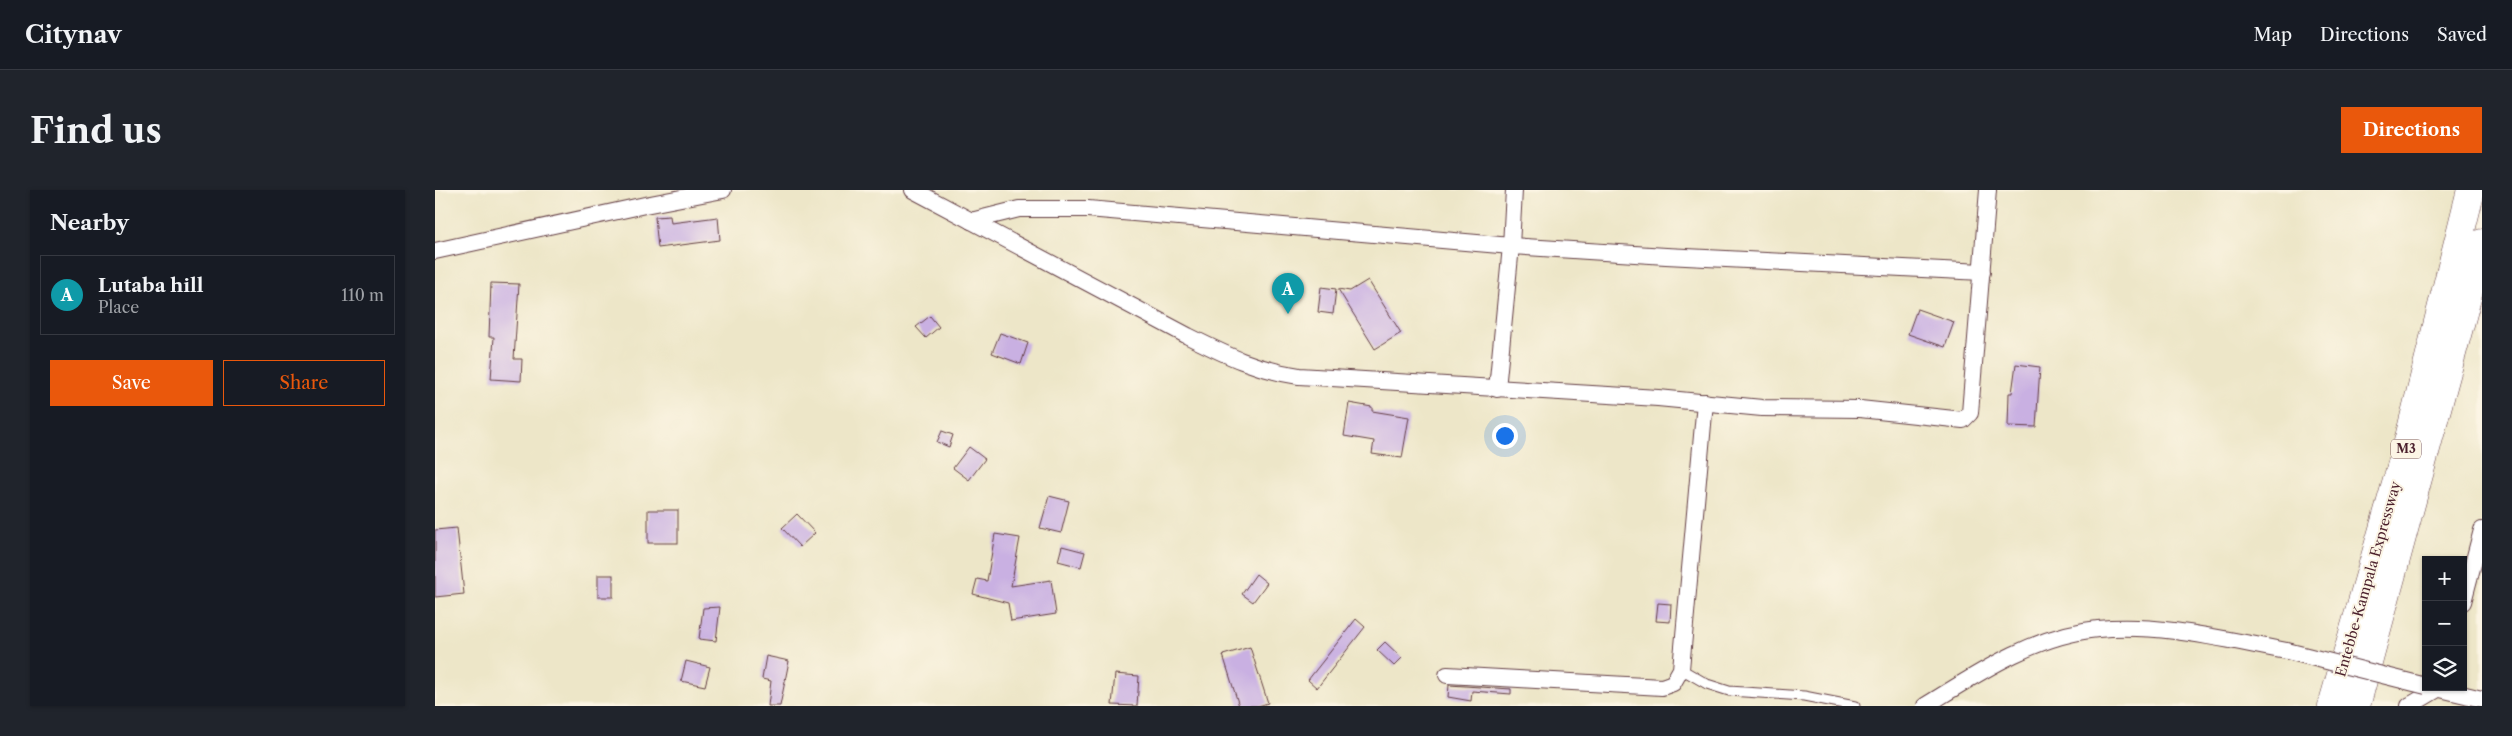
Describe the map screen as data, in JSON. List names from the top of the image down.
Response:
{
  "streets": {
    "highway": ["M3", "Entebbe-Kampala Expressway"]
  },
  "page": {
    "header": "Citynav",
    "nav": ["Map", "Directions", "Saved"],
    "buttons": [
      "Directions",
      ["Save", "Share"]
    ],
    "title": "Find us",
    "heading": "Nearby",
    "list": [
      {
        "mark": "A",
        "name": "Lutaba hill",
        "note": "Place",
        "value": "110 m"
      }
    ],
    "pins": "A",
    "map_buttons": ["+", "−"]
  }
}
